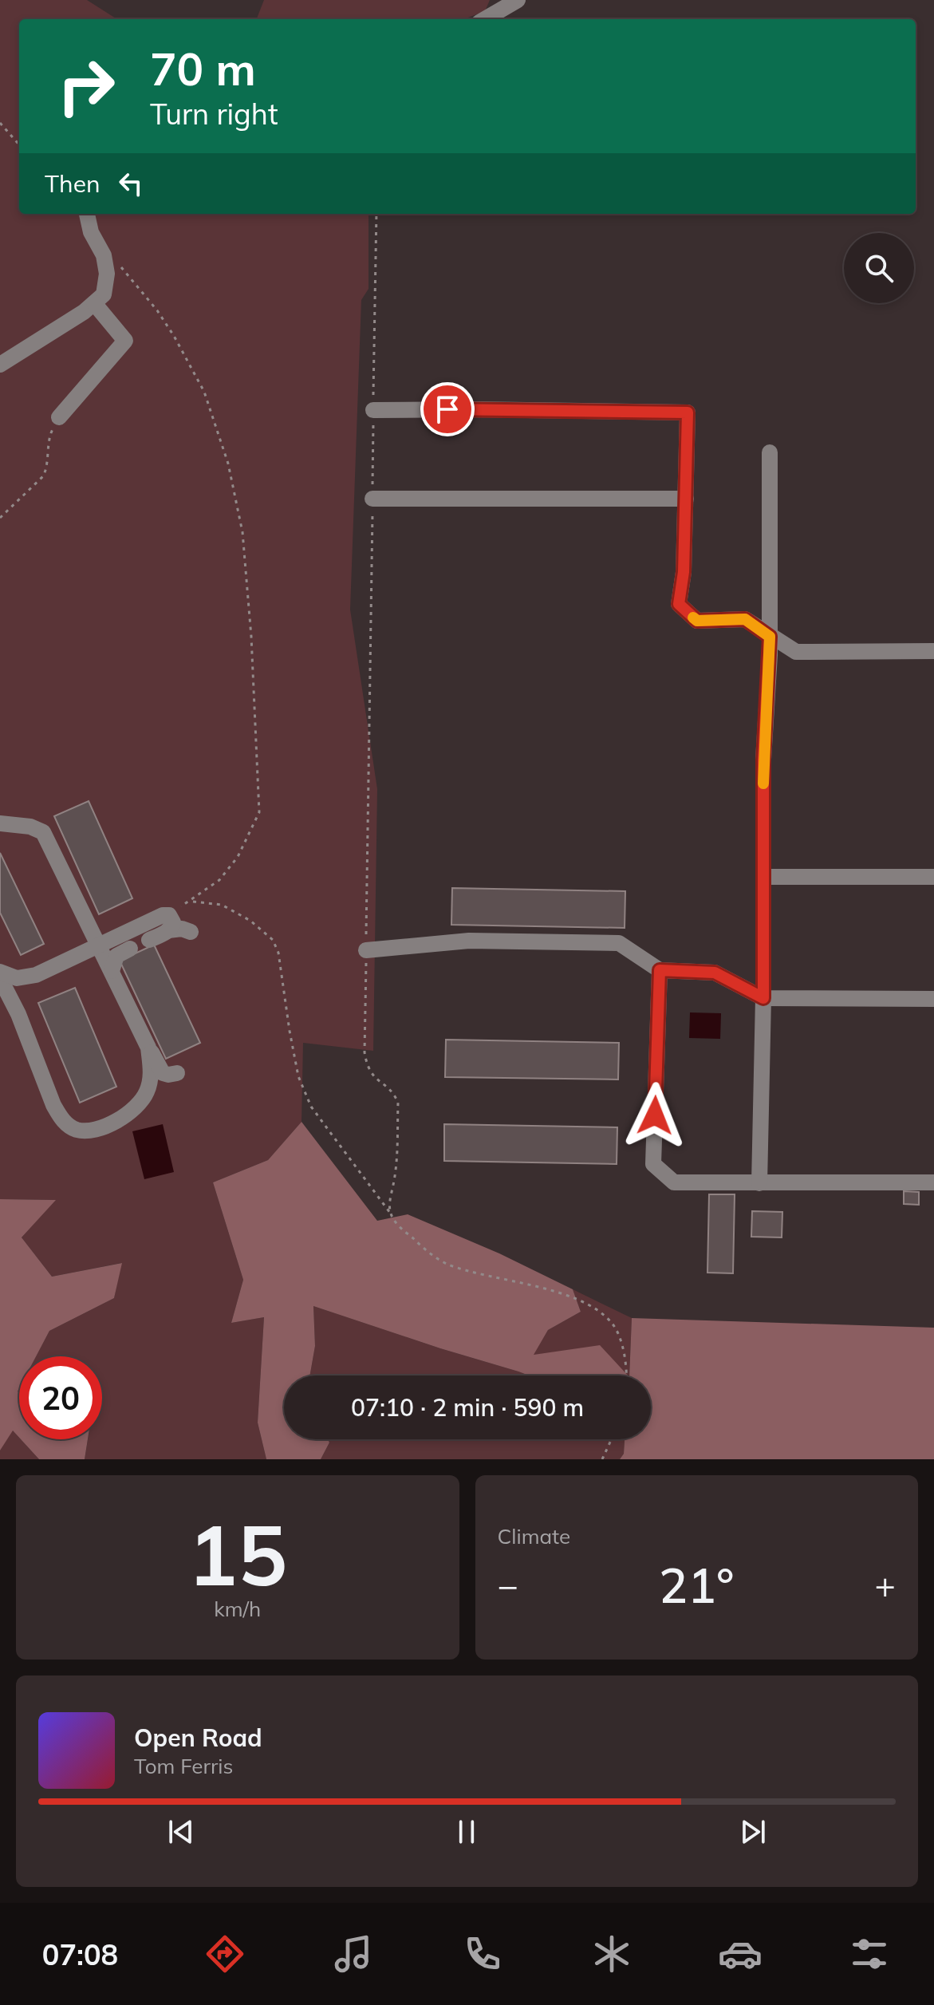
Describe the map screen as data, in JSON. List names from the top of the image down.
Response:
{
  "page": {
    "turn": ["70 m", "Turn right"],
    "then": "Then",
    "limit": "20",
    "trip": "07:10 · 2 min · 590 m",
    "tile": [
      ["15", "km/h"],
      "Climate"
    ],
    "heat": ["−", "21°", "+"],
    "song": ["Open Road", "Tom Ferris"],
    "tabs": "07:08"
  }
}
